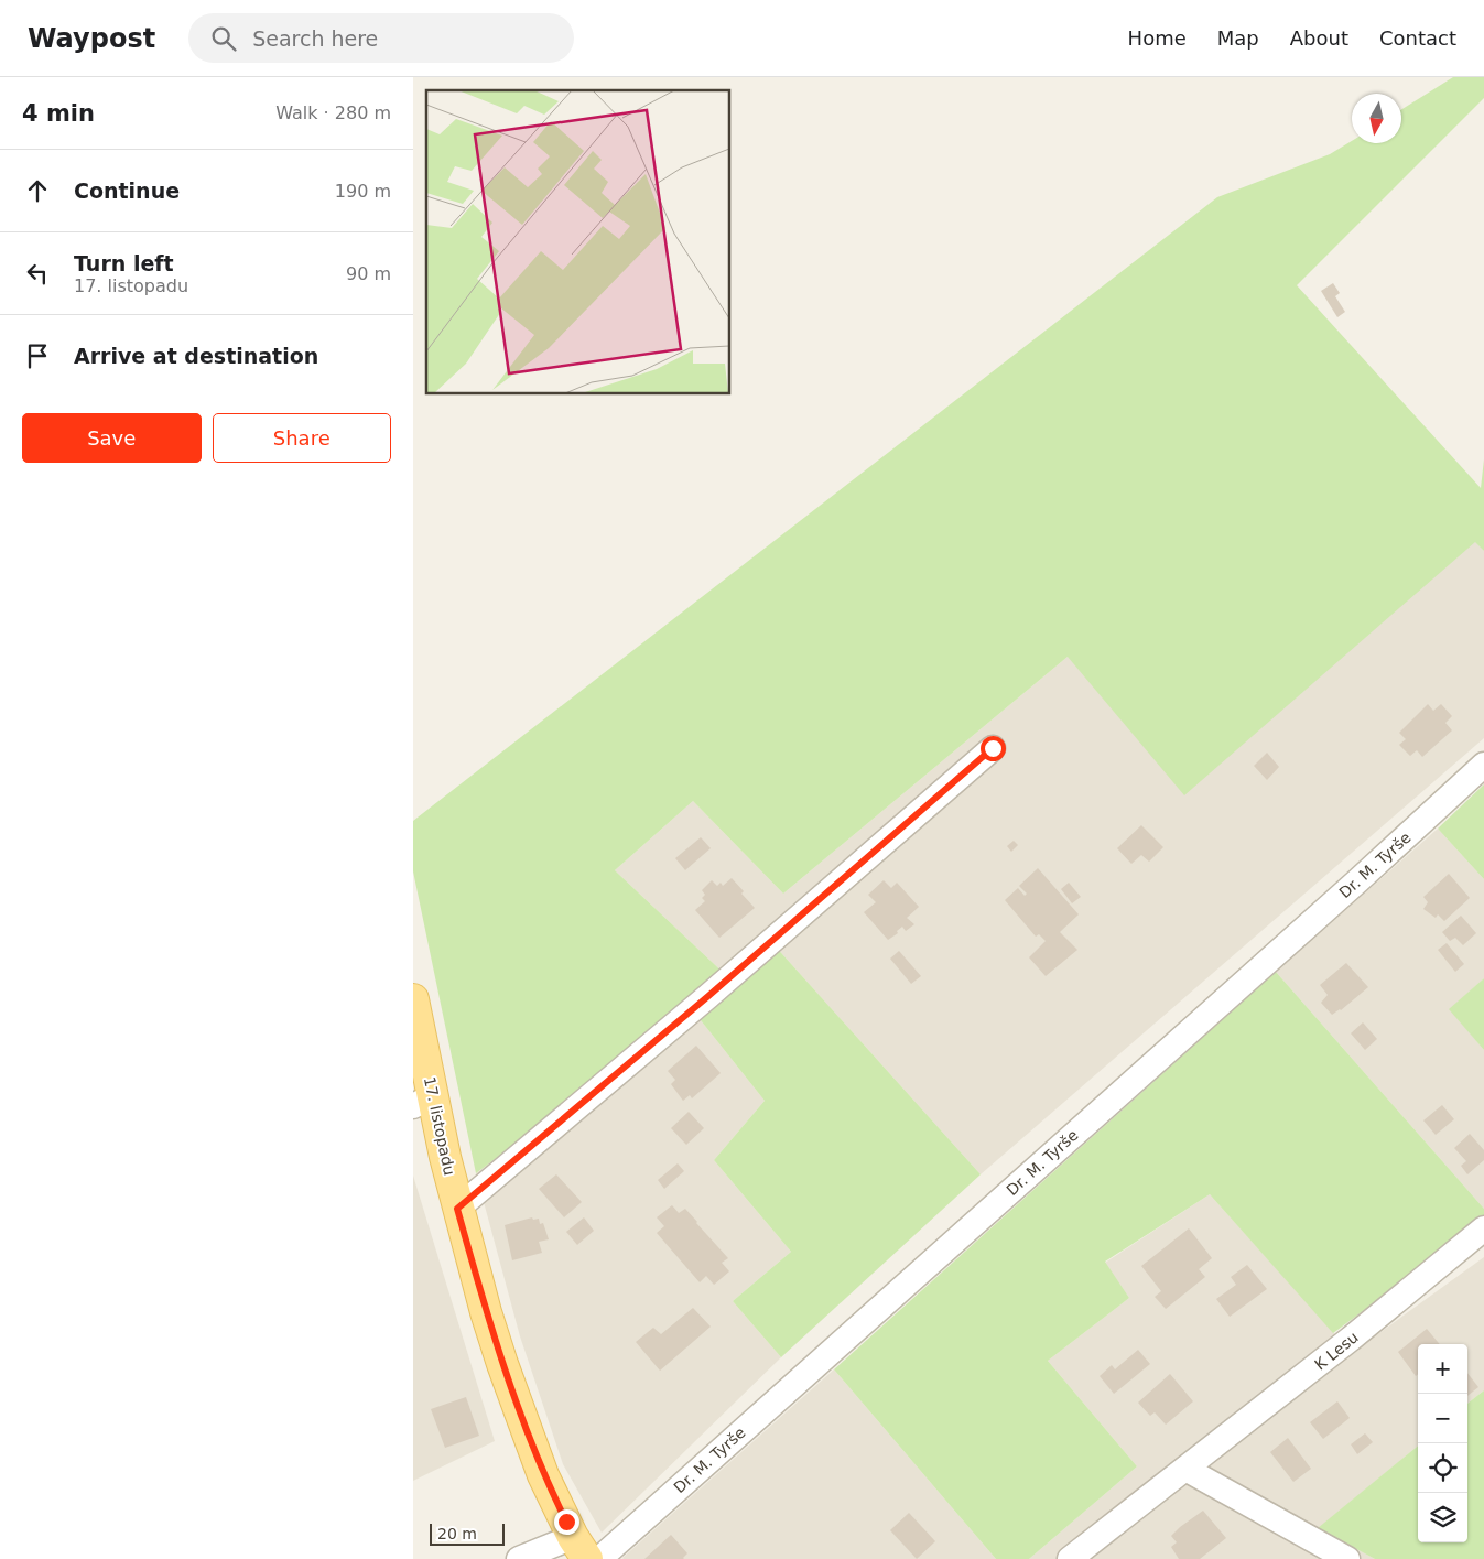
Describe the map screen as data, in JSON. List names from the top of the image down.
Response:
{
  "streets": {
    "main road": ["17. listopadu"],
    "street": ["Dr. M. Tyrše", "K Lesu"]
  },
  "scale_bar": "20 m",
  "north": "bottom",
  "page": {
    "header": "Waypost",
    "search": "Search here",
    "nav": [
      "Home",
      "Map",
      "About",
      "Contact"
    ],
    "heading": ["4 min", "Walk · 280 m"],
    "list": [
      ["Continue", "190 m"],
      ["Turn left", "17. listopadu", "90 m"],
      "Arrive at destination"
    ],
    "buttons": ["Save", "Share"],
    "map_buttons": ["+", "−"],
    "scale": "20 m"
  }
}
